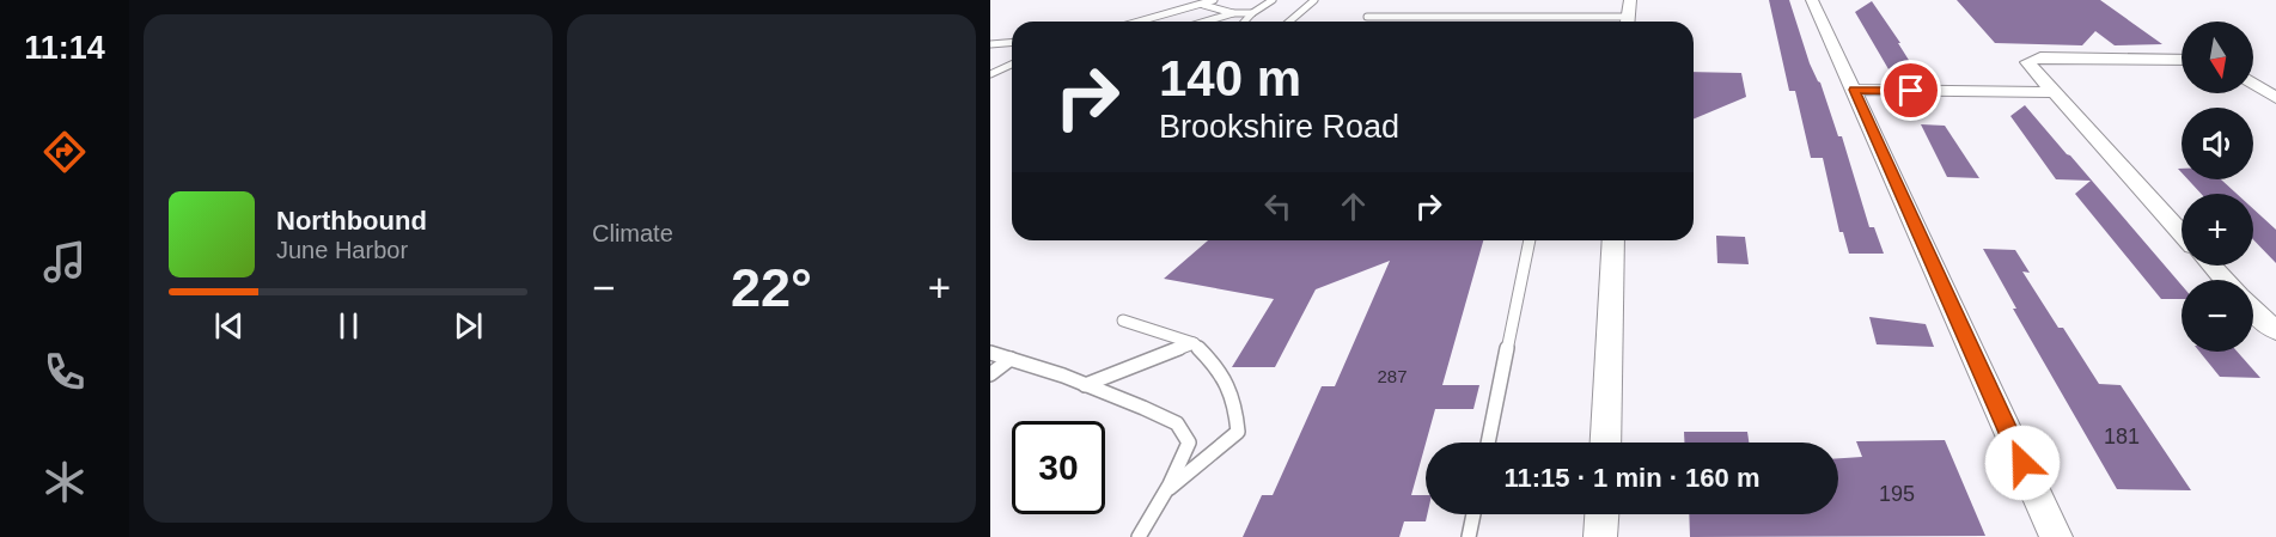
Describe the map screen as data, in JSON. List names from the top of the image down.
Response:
{
  "house_numbers": ["287", "181", "195"],
  "north": "bottom",
  "page": {
    "tabs": "11:14",
    "tile": "Climate",
    "map_buttons": ["+", "−"],
    "turn": ["140 m", "Brookshire Road"],
    "song": ["Northbound", "June Harbor"],
    "heat": ["−", "22°", "+"],
    "limit": "30",
    "trip": "11:15 · 1 min · 160 m"
  }
}
